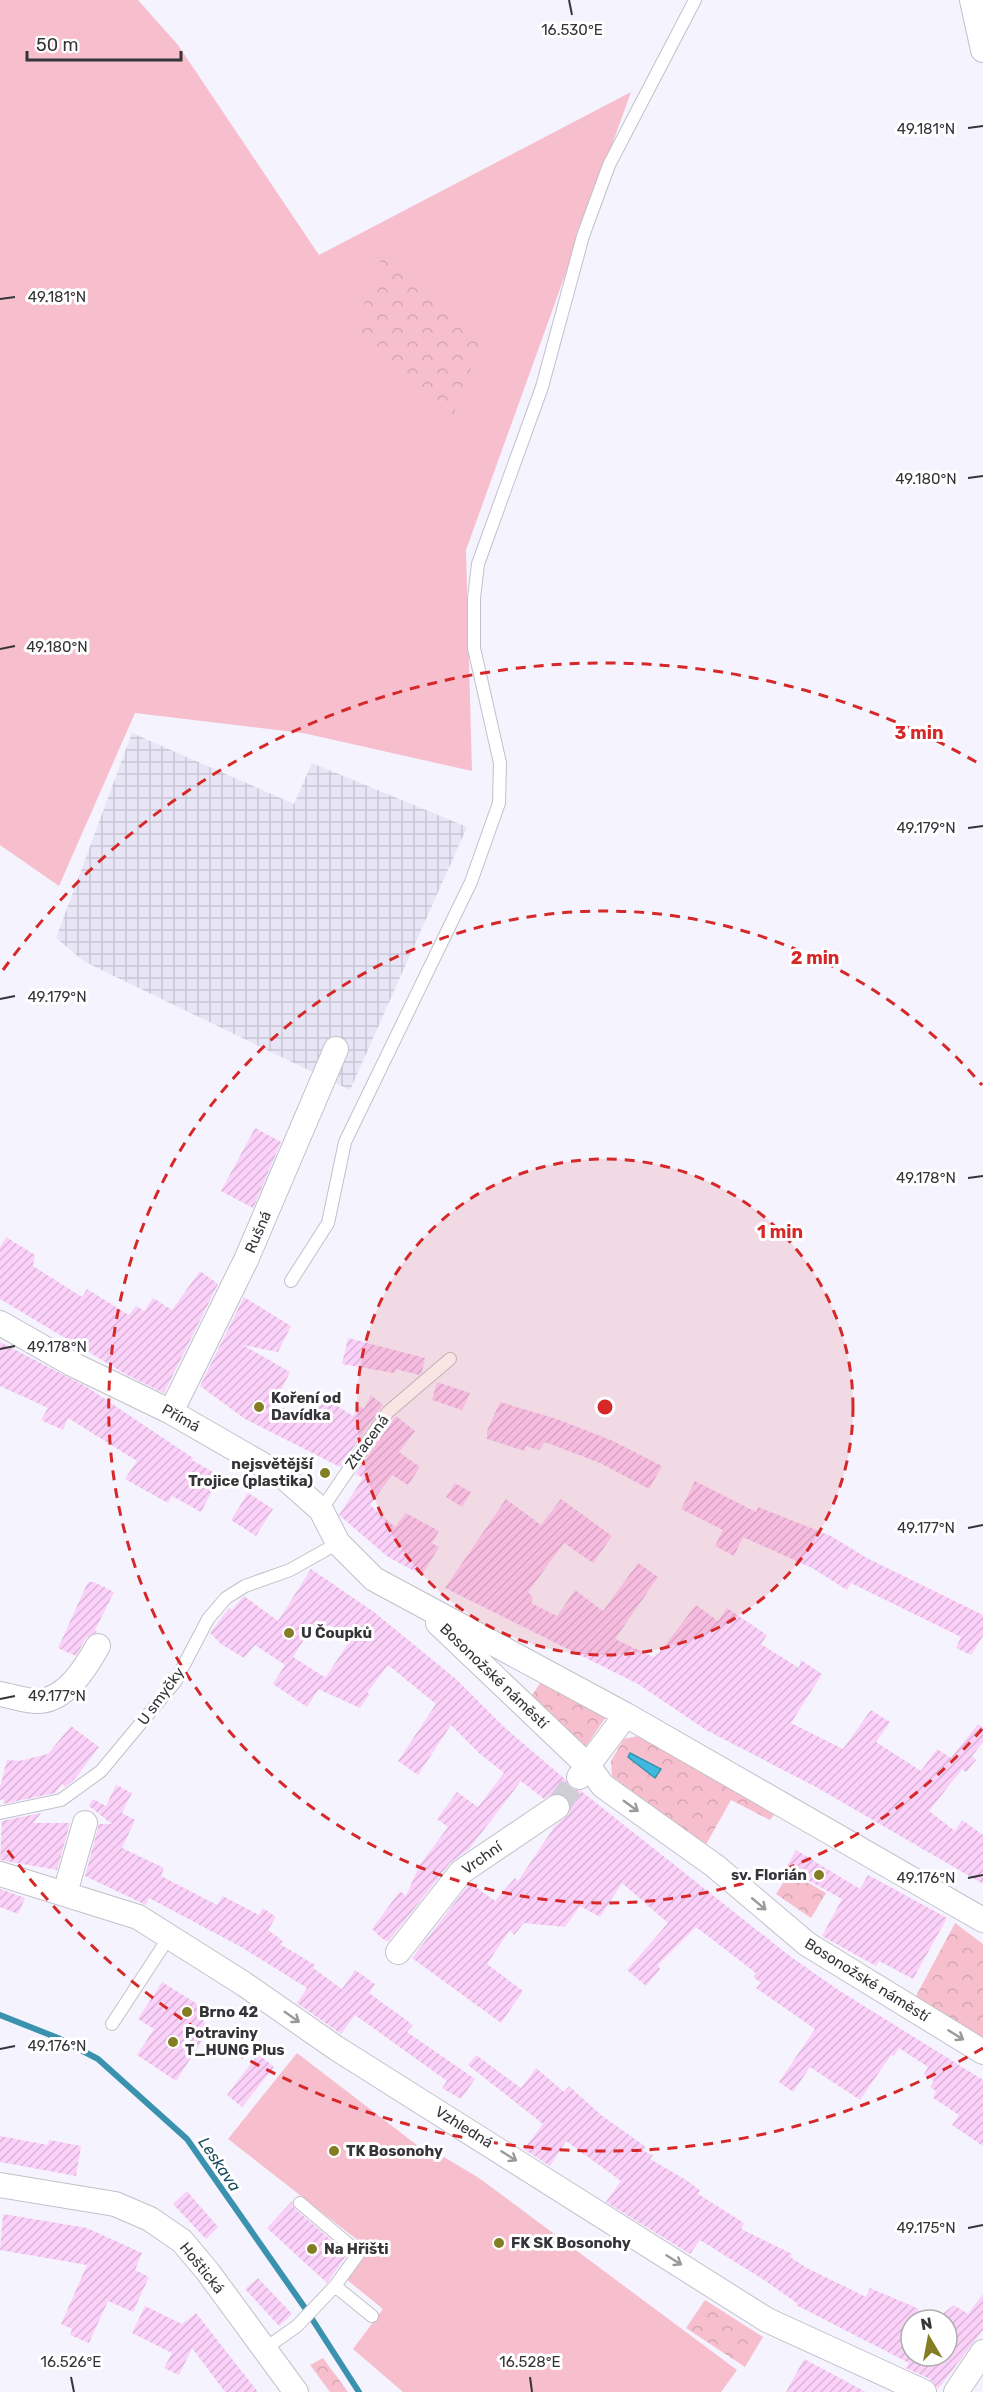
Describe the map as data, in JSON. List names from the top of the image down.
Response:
{
  "streets": {
    "street": [
      "Rušná",
      "Přímá",
      "Bosonožské náměstí",
      "Vrchní",
      "Vzhledná",
      "Hoštická"
    ],
    "lane": ["Ztracená", "U smyčky"]
  },
  "crossings": [
    ["Rušná", "Přímá"],
    ["Přímá", "Ztracená"],
    ["Přímá", "Bosonožské náměstí"],
    ["Přímá", "U smyčky"],
    ["Bosonožské náměstí", "U smyčky"]
  ],
  "one_way": ["Vzhledná"],
  "water": ["Leskava"],
  "places": [
    "Koření od Davídka",
    "nejsvětější Trojice (plastika)",
    "U Čoupků",
    "sv. Florián",
    "Brno 42",
    "Potraviny T_HUNG Plus",
    "TK Bosonohy",
    "FK SK Bosonohy",
    "Na Hřišti"
  ],
  "scale_bar": "50 m",
  "north": "top",
  "coordinates": [
    "16.530°E",
    "49.181°N",
    "49.180°N",
    "49.179°N",
    "49.178°N",
    "49.177°N",
    "49.176°N",
    "49.175°N",
    "16.526°E",
    "16.528°E"
  ],
  "rings": ["3 min", "2 min", "1 min"]
}
